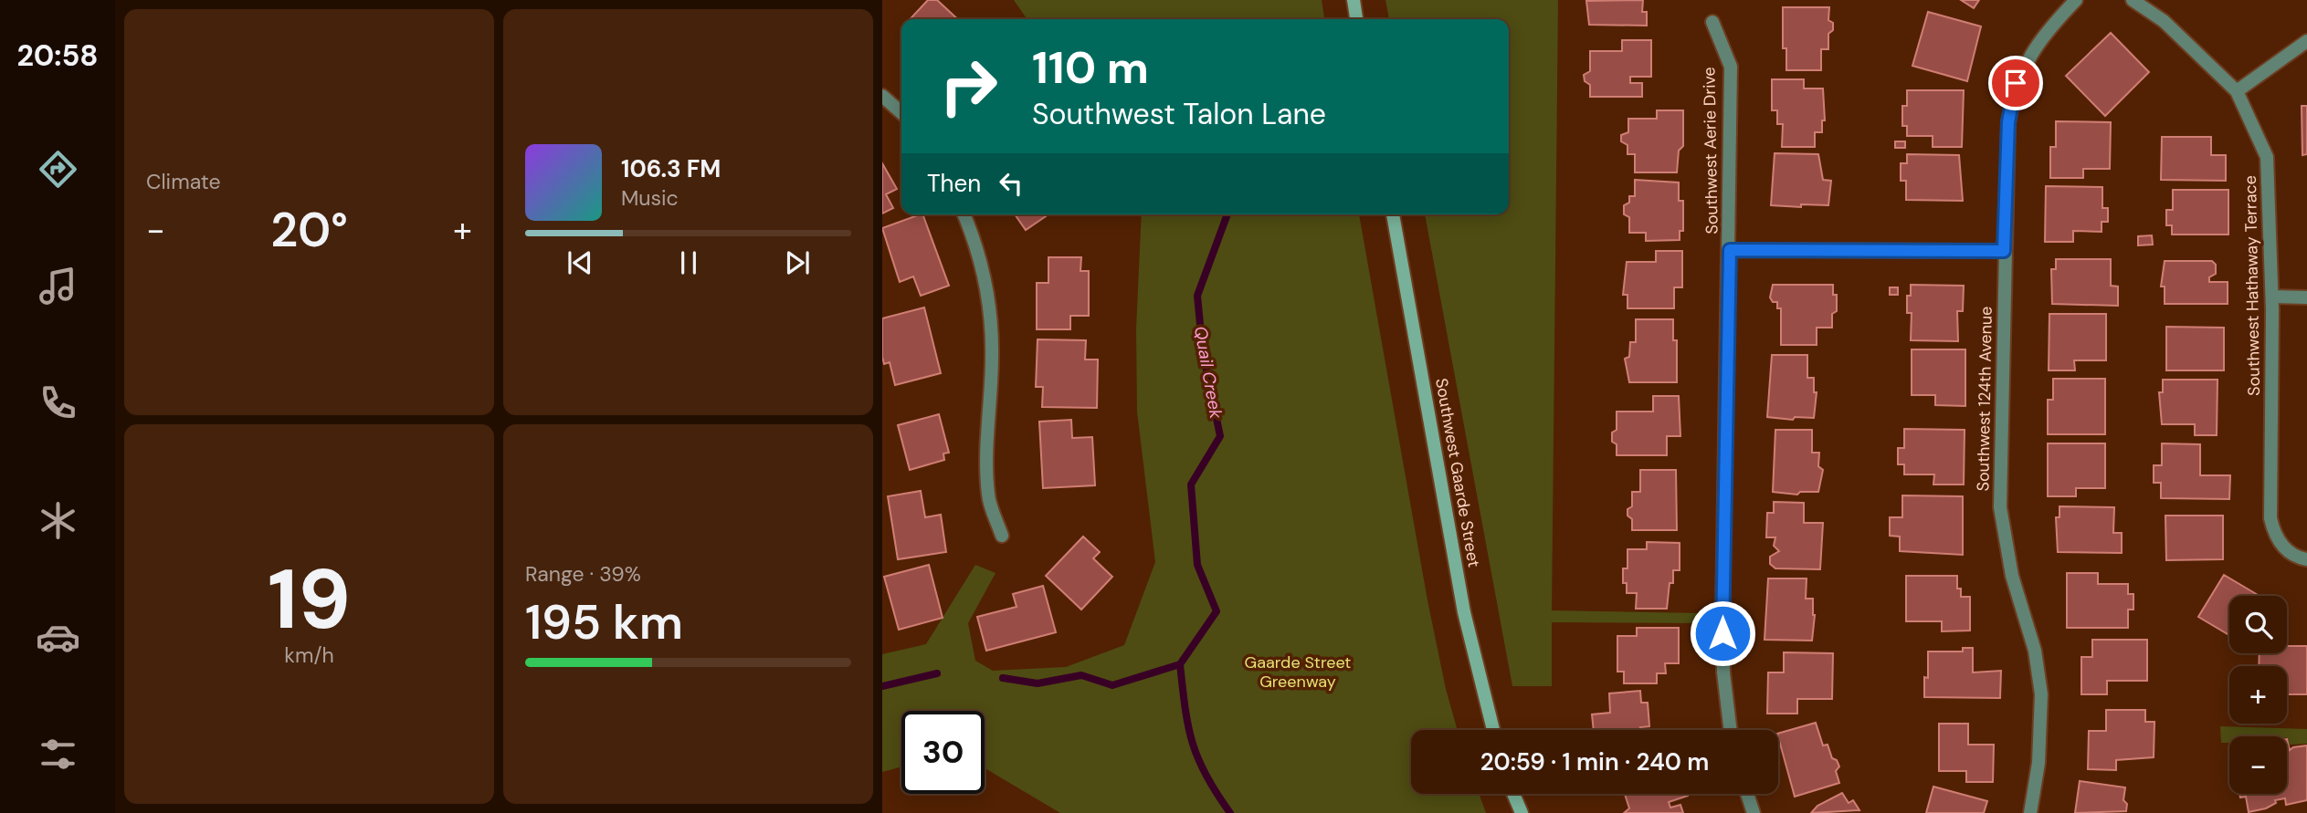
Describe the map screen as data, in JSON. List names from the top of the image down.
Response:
{
  "streets": {
    "main road": ["Southwest Gaarde Street"],
    "street": ["Southwest Aerie Drive", "Southwest Hathaway Terrace", "Southwest 124th Avenue"]
  },
  "water": ["Quail Creek"],
  "parks": ["Gaarde Street Greenway"],
  "page": {
    "tabs": "20:58",
    "tile": [
      "Climate",
      ["19", "km/h"],
      ["Range · 39%", "195 km"]
    ],
    "turn": ["110 m", "Southwest Talon Lane"],
    "song": ["106.3 FM", "Music"],
    "then": "Then",
    "heat": ["−", "20°", "+"],
    "map_buttons": ["+", "−"],
    "limit": "30",
    "trip": "20:59 · 1 min · 240 m"
  }
}
